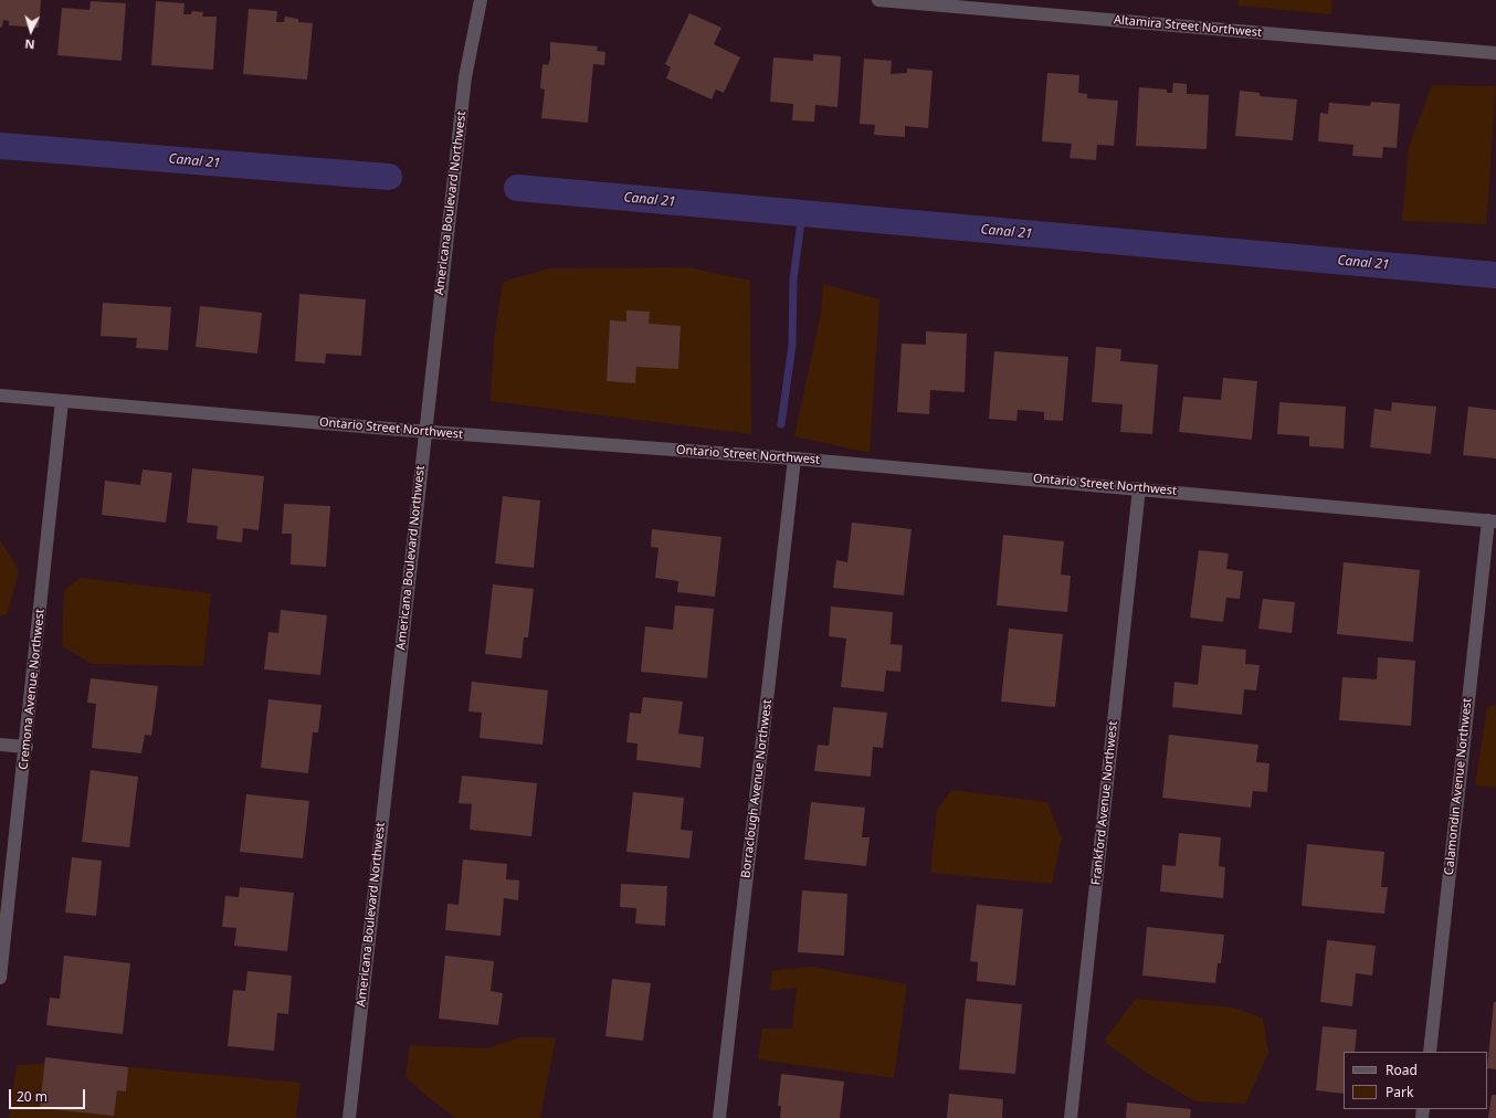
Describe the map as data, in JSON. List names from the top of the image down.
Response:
{
  "streets": {
    "street": [
      "Altamira Street Northwest",
      "Americana Boulevard Northwest",
      "Ontario Street Northwest",
      "Cremona Avenue Northwest",
      "Calamondin Avenue Northwest",
      "Borraclough Avenue Northwest",
      "Frankford Avenue Northwest"
    ]
  },
  "crossings": [
    ["Americana Boulevard Northwest", "Ontario Street Northwest"],
    ["Ontario Street Northwest", "Cremona Avenue Northwest"],
    ["Ontario Street Northwest", "Calamondin Avenue Northwest"],
    ["Ontario Street Northwest", "Borraclough Avenue Northwest"],
    ["Ontario Street Northwest", "Frankford Avenue Northwest"]
  ],
  "water": ["Canal 21"],
  "legend": ["Road", "Park"],
  "scale_bar": "20 m",
  "north": "bottom"
}
